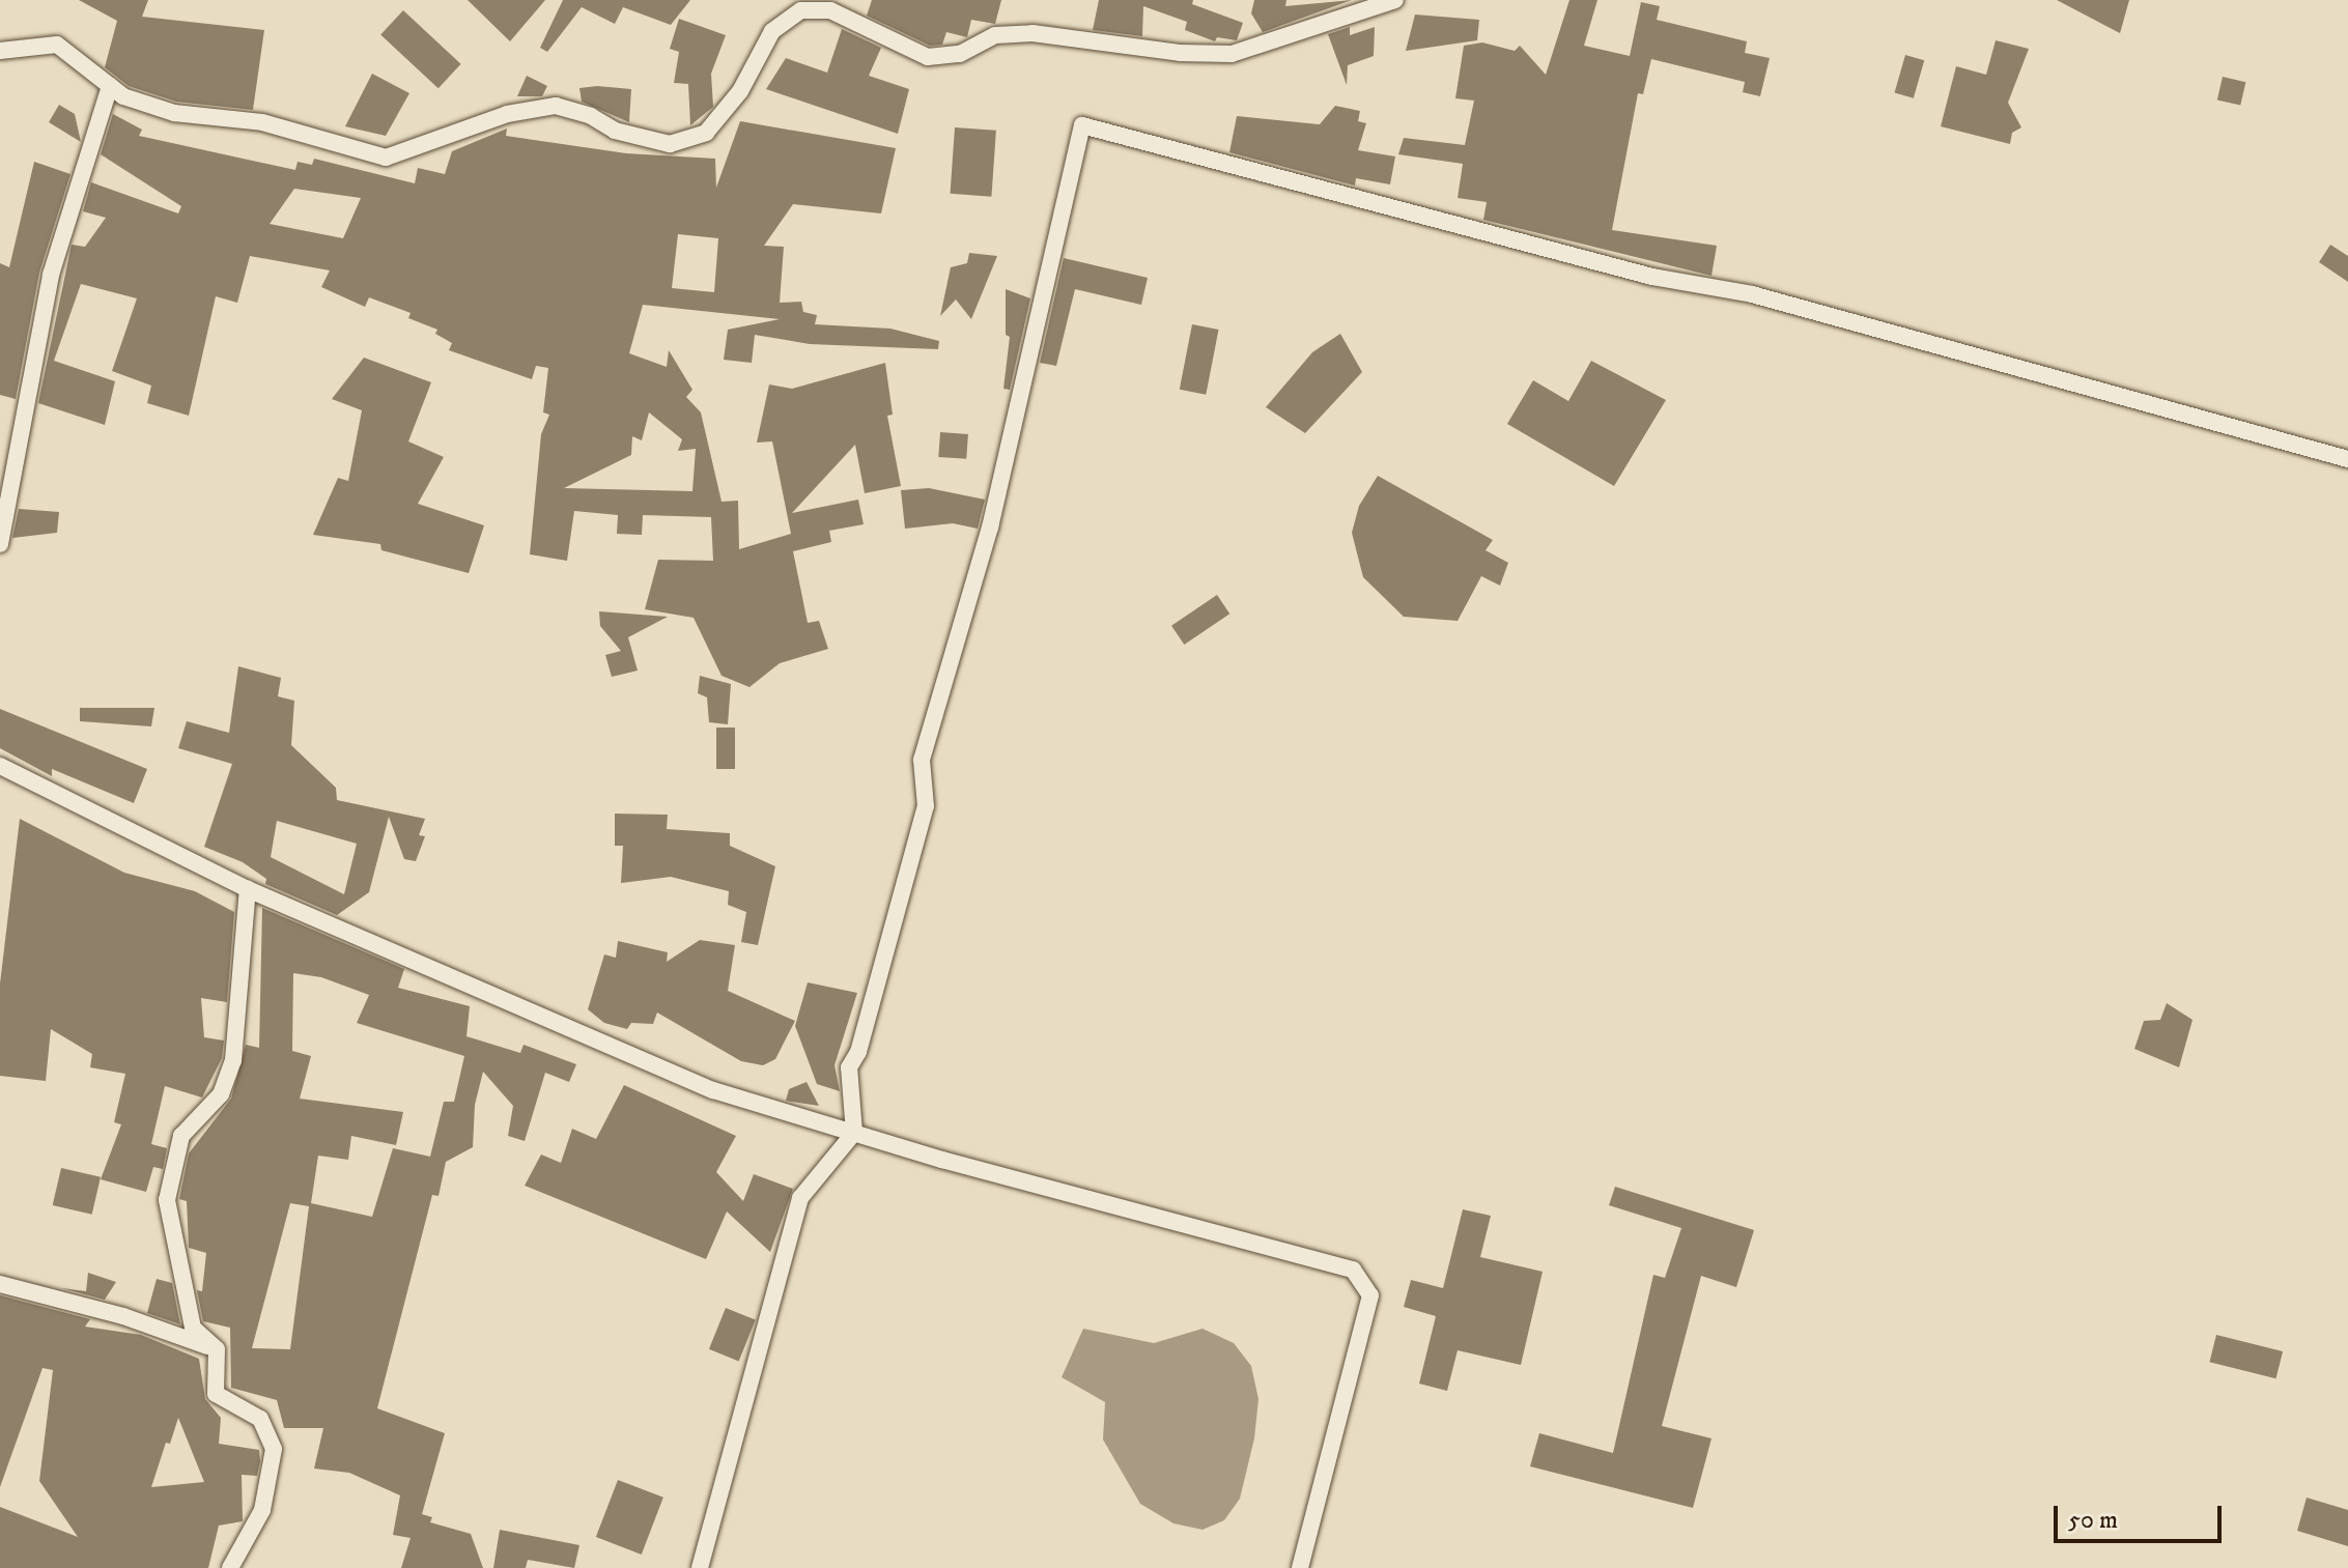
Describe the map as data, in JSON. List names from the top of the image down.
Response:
{
  "scale_bar": "50 m"
}
